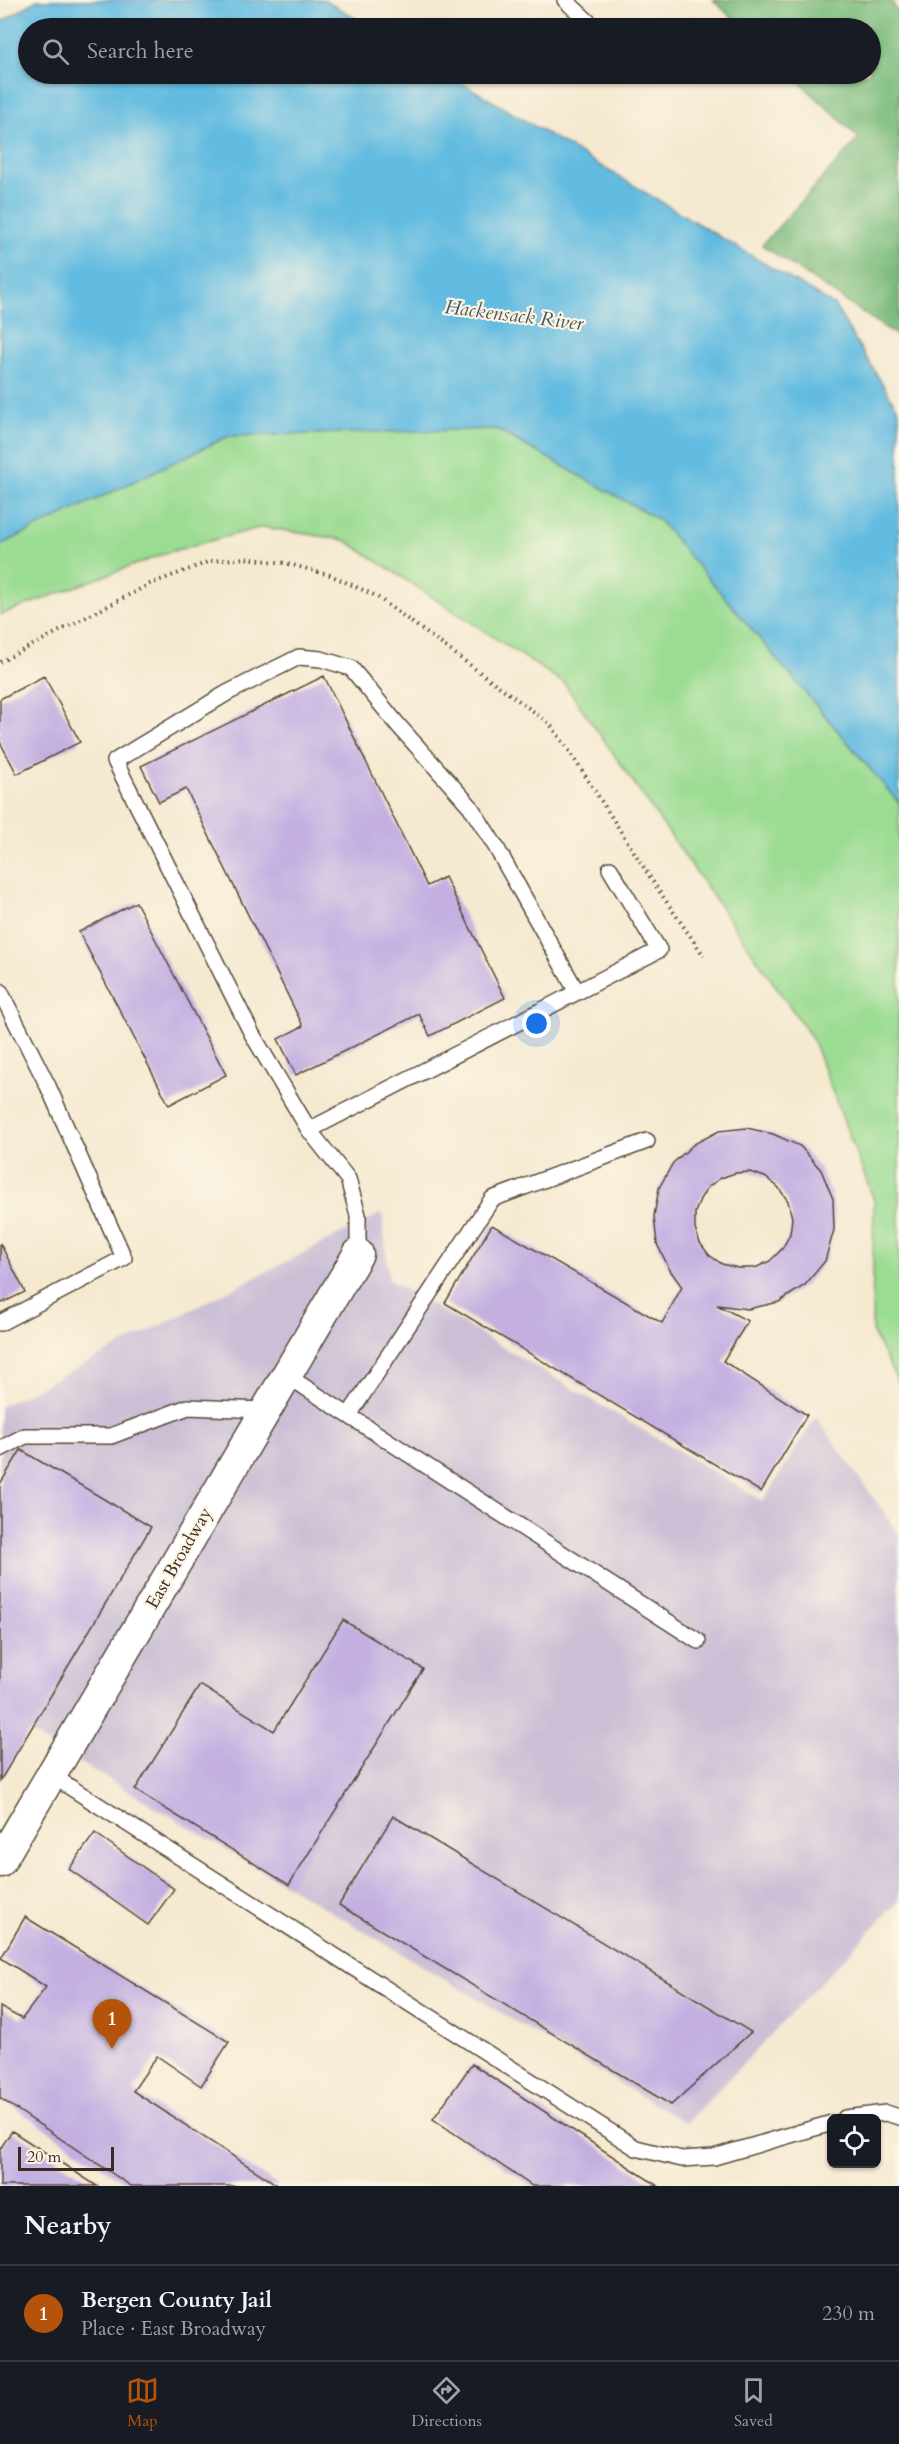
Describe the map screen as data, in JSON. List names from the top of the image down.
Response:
{
  "streets": {
    "street": ["East Broadway"]
  },
  "water": ["Hackensack River"],
  "scale_bar": "20 m",
  "page": {
    "search": "Search here",
    "pins": "1",
    "scale": "20 m",
    "heading": "Nearby",
    "list": [
      {
        "mark": "1",
        "name": "Bergen County Jail",
        "note": "Place · East Broadway",
        "value": "230 m"
      }
    ],
    "nav": ["Map", "Directions", "Saved"]
  }
}
